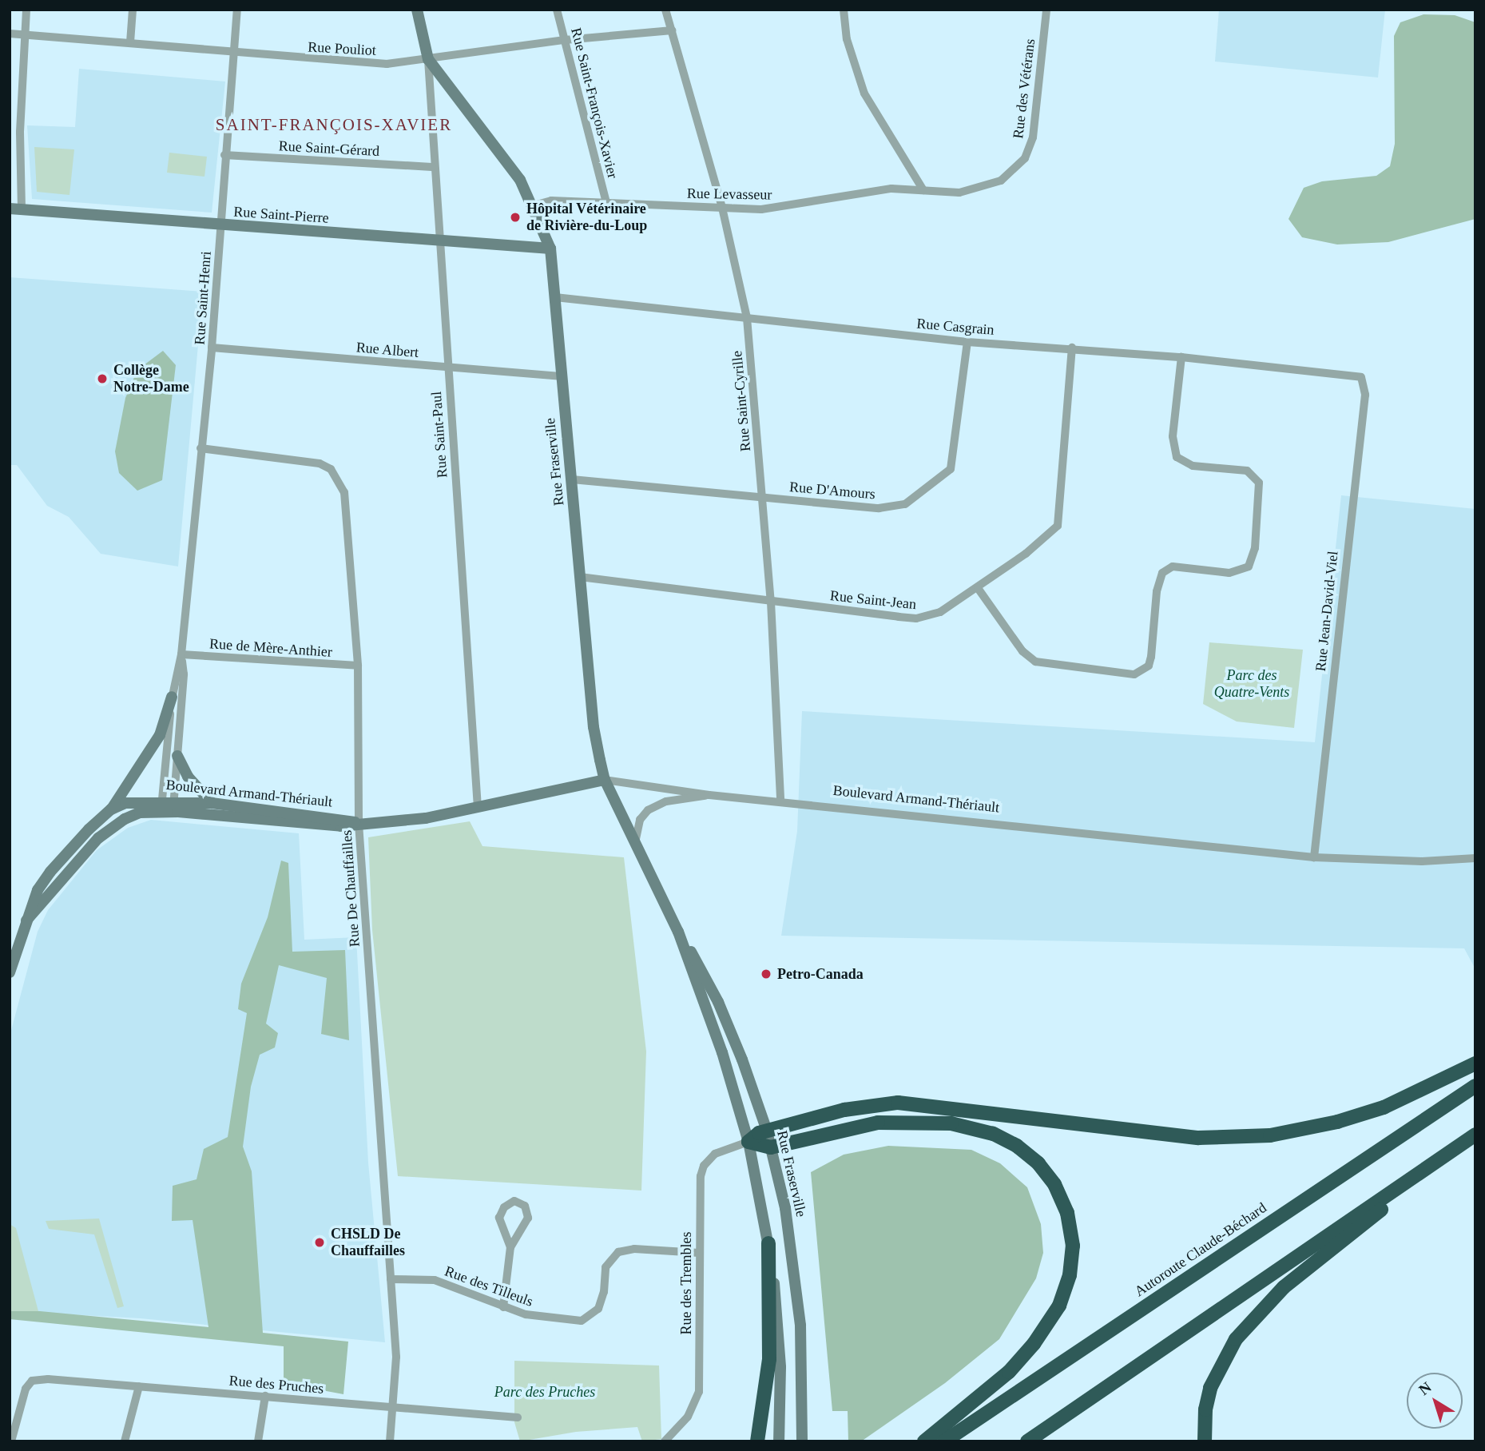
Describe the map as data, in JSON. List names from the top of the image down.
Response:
{
  "streets": {
    "highway": ["Autoroute Claude-Béchard"],
    "main road": ["Rue Saint-Pierre", "Rue Fraserville", "Boulevard Armand-Thériault"],
    "street": [
      "Rue Pouliot",
      "Rue des Vétérans",
      "Rue Saint-François-Xavier",
      "Rue Saint-Gérard",
      "Rue Levasseur",
      "Rue Saint-Henri",
      "Rue Casgrain",
      "Rue Albert",
      "Rue Saint-Cyrille",
      "Rue Saint-Paul",
      "Rue D'Amours",
      "Rue Saint-Jean",
      "Rue Jean-David-Viel",
      "Rue de Mère-Anthier",
      "Rue De Chauffailles",
      "Rue des Trembles",
      "Rue des Tilleuls",
      "Rue des Pruches"
    ]
  },
  "crossings": [
    ["Rue Pouliot", "Rue Saint-François-Xavier"],
    ["Rue Pouliot", "Rue Saint-Henri"],
    ["Rue Pouliot", "Rue Saint-Cyrille"],
    ["Rue Pouliot", "Rue Saint-Paul"],
    ["Rue Pouliot", "Rue Fraserville"],
    ["Rue des Vétérans", "Rue Levasseur"],
    ["Rue Saint-François-Xavier", "Rue Levasseur"],
    ["Rue Saint-Gérard", "Rue Saint-Henri"],
    ["Rue Saint-Gérard", "Rue Saint-Paul"],
    ["Rue Levasseur", "Rue Saint-Cyrille"],
    ["Rue Levasseur", "Rue Fraserville"],
    ["Rue Saint-Pierre", "Rue Saint-Henri"],
    ["Rue Saint-Pierre", "Rue Saint-Paul"],
    ["Rue Saint-Pierre", "Rue Fraserville"],
    ["Rue Saint-Henri", "Rue Albert"],
    ["Rue Saint-Henri", "Rue de Mère-Anthier"],
    ["Rue Saint-Henri", "Boulevard Armand-Thériault"],
    ["Rue Saint-Henri", "Rue De Chauffailles"],
    ["Rue Casgrain", "Rue Saint-Cyrille"],
    ["Rue Casgrain", "Rue Fraserville"],
    ["Rue Casgrain", "Rue D'Amours"],
    ["Rue Casgrain", "Rue Saint-Jean"],
    ["Rue Casgrain", "Rue Jean-David-Viel"],
    ["Rue Albert", "Rue Saint-Paul"],
    ["Rue Albert", "Rue Fraserville"],
    ["Rue Saint-Cyrille", "Rue D'Amours"],
    ["Rue Saint-Cyrille", "Rue Saint-Jean"],
    ["Rue Saint-Cyrille", "Boulevard Armand-Thériault"],
    ["Rue Saint-Paul", "Rue Fraserville"],
    ["Rue Saint-Paul", "Boulevard Armand-Thériault"],
    ["Rue Fraserville", "Rue D'Amours"],
    ["Rue Fraserville", "Rue Saint-Jean"],
    ["Rue Fraserville", "Boulevard Armand-Thériault"],
    ["Rue Fraserville", "Rue des Trembles"],
    ["Rue Jean-David-Viel", "Boulevard Armand-Thériault"],
    ["Rue de Mère-Anthier", "Rue De Chauffailles"],
    ["Boulevard Armand-Thériault", "Rue De Chauffailles"],
    ["Rue De Chauffailles", "Rue des Tilleuls"],
    ["Rue De Chauffailles", "Rue des Pruches"],
    ["Rue des Trembles", "Rue des Tilleuls"]
  ],
  "districts": ["SAINT-FRANÇOIS-XAVIER"],
  "parks": ["Parc des Quatre-Vents", "Parc des Pruches"],
  "places": [
    "Hôpital Vétérinaire de Rivière-du-Loup",
    "Collège Notre-Dame",
    "Petro-Canada",
    "CHSLD De Chauffailles"
  ],
  "north": "top left"
}
